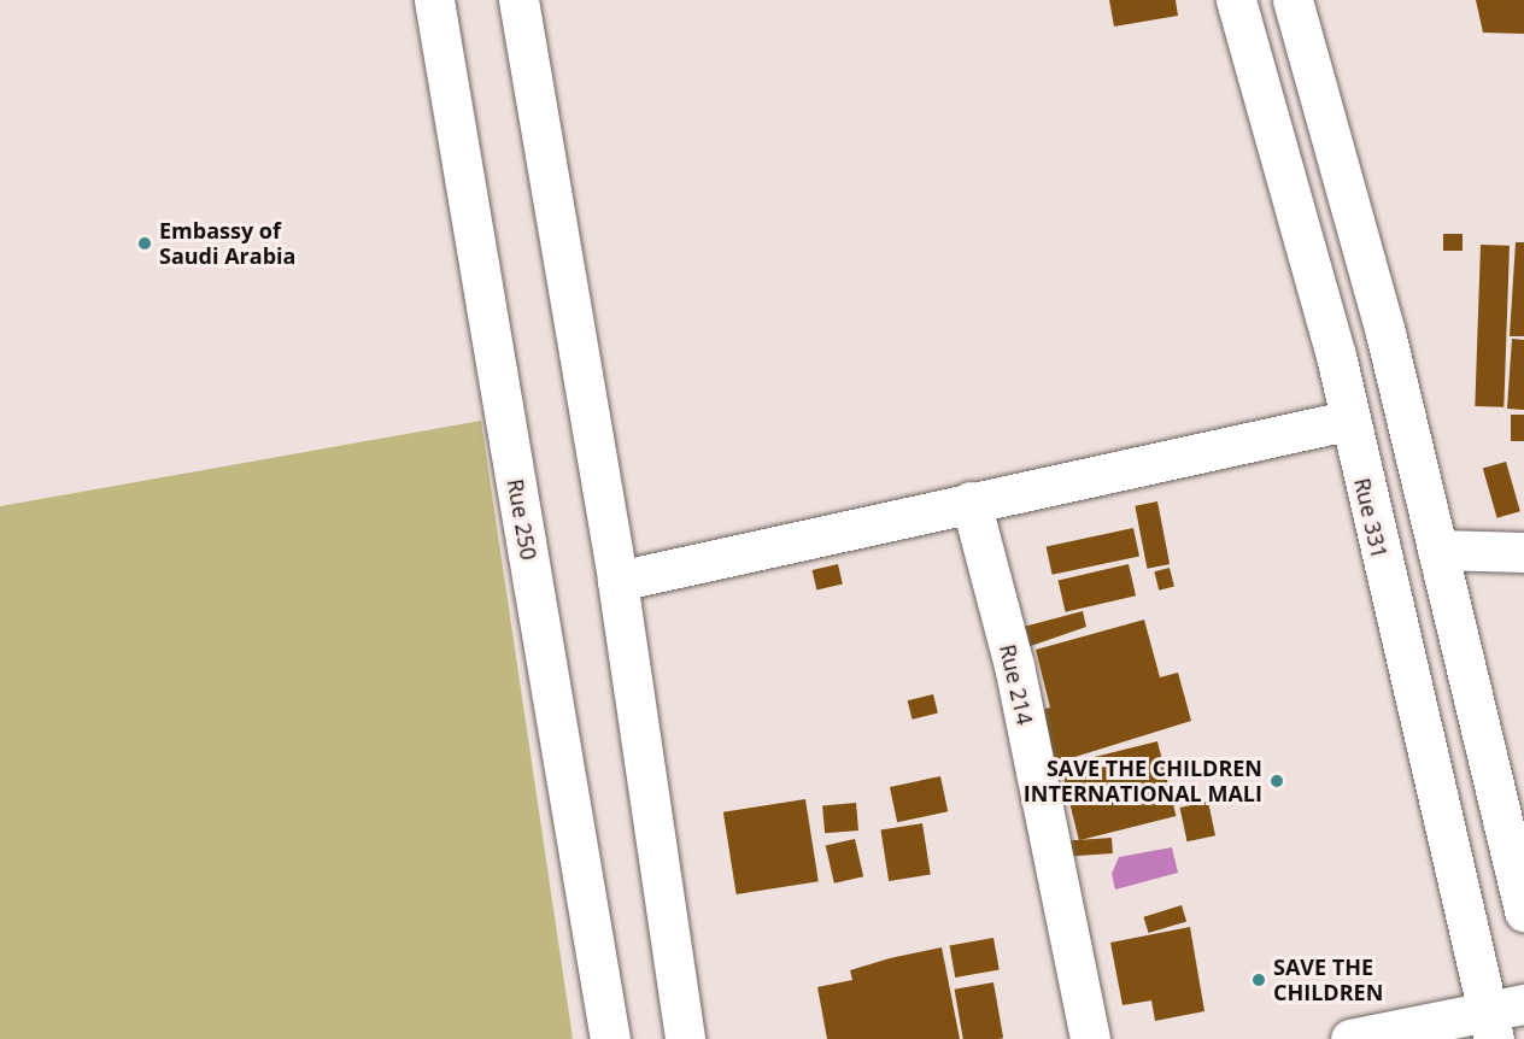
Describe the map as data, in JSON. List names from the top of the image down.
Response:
{
  "streets": {
    "street": ["Rue 331", "Rue 250", "Rue 214"]
  },
  "places": ["Embassy of Saudi Arabia", "SAVE THE CHILDREN INTERNATIONAL MALI", "SAVE THE CHILDREN"]
}
